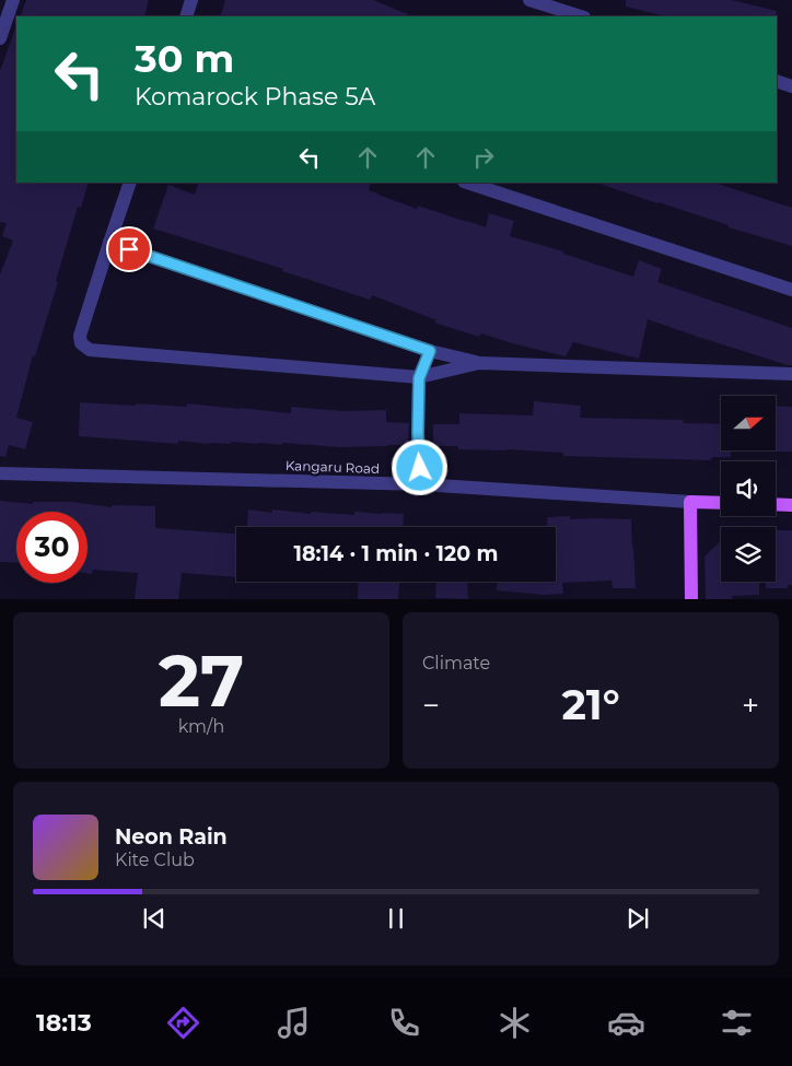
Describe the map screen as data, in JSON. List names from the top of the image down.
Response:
{
  "streets": {
    "main road": ["Kangaru Road"]
  },
  "north": "right",
  "page": {
    "turn": ["30 m", "Komarock Phase 5A"],
    "limit": "30",
    "trip": "18:14 · 1 min · 120 m",
    "tile": [
      ["27", "km/h"],
      "Climate"
    ],
    "heat": ["−", "21°", "+"],
    "song": ["Neon Rain", "Kite Club"],
    "tabs": "18:13"
  }
}
